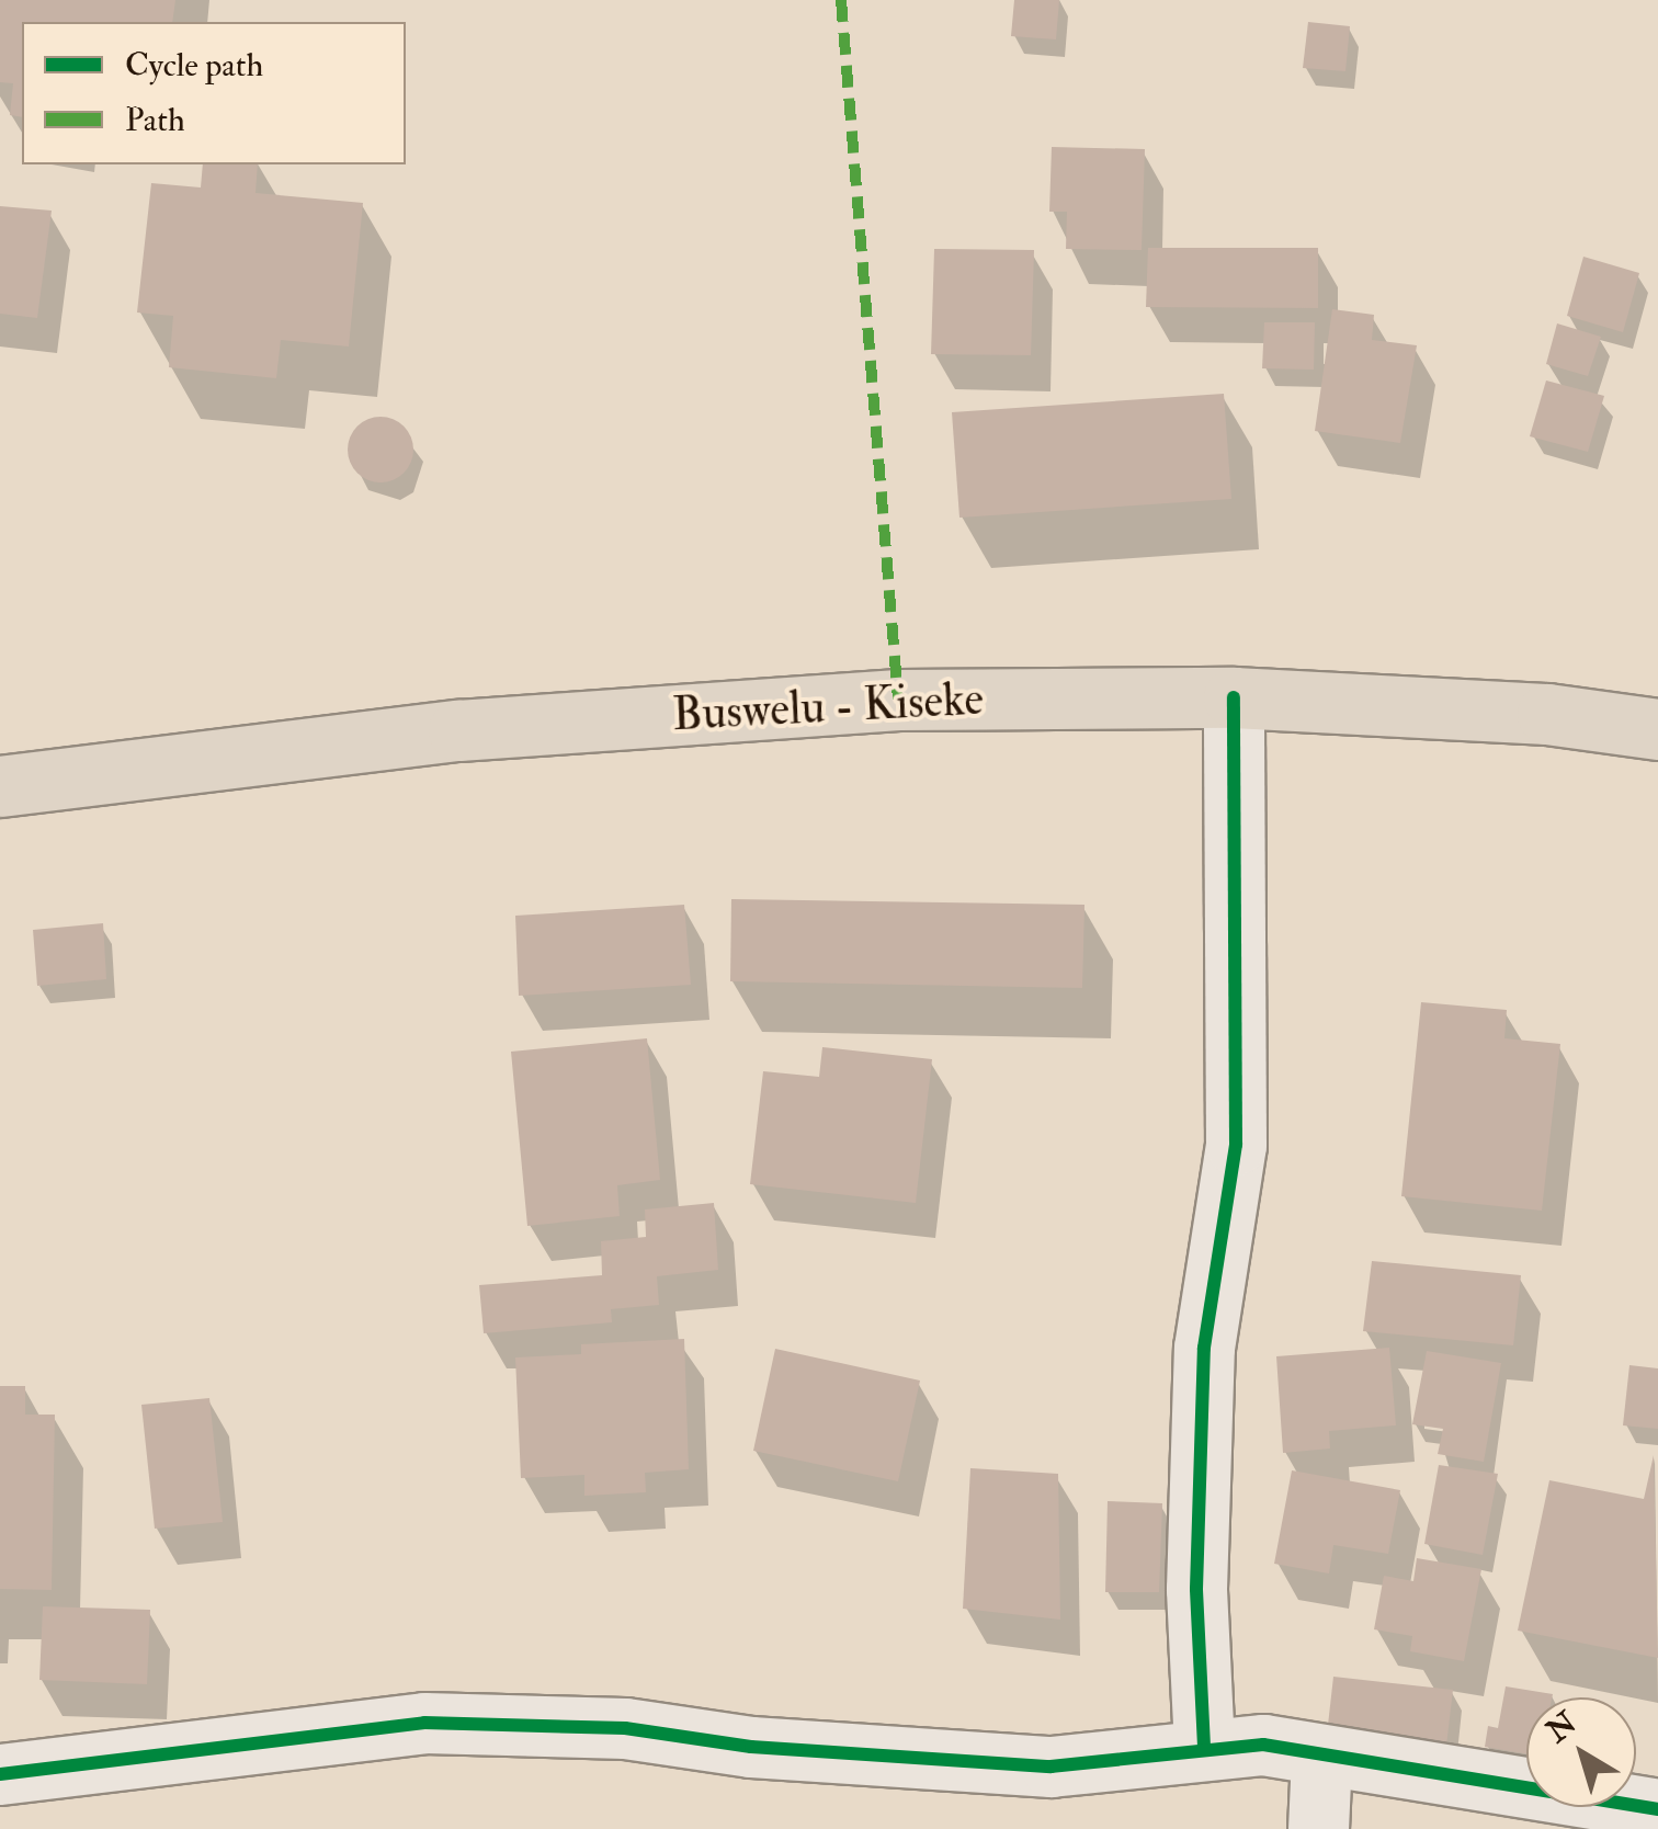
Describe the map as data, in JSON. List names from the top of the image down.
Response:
{
  "streets": {
    "main road": ["Buswelu - Kiseke"]
  },
  "legend": ["Cycle path", "Path"],
  "north": "top left"
}
